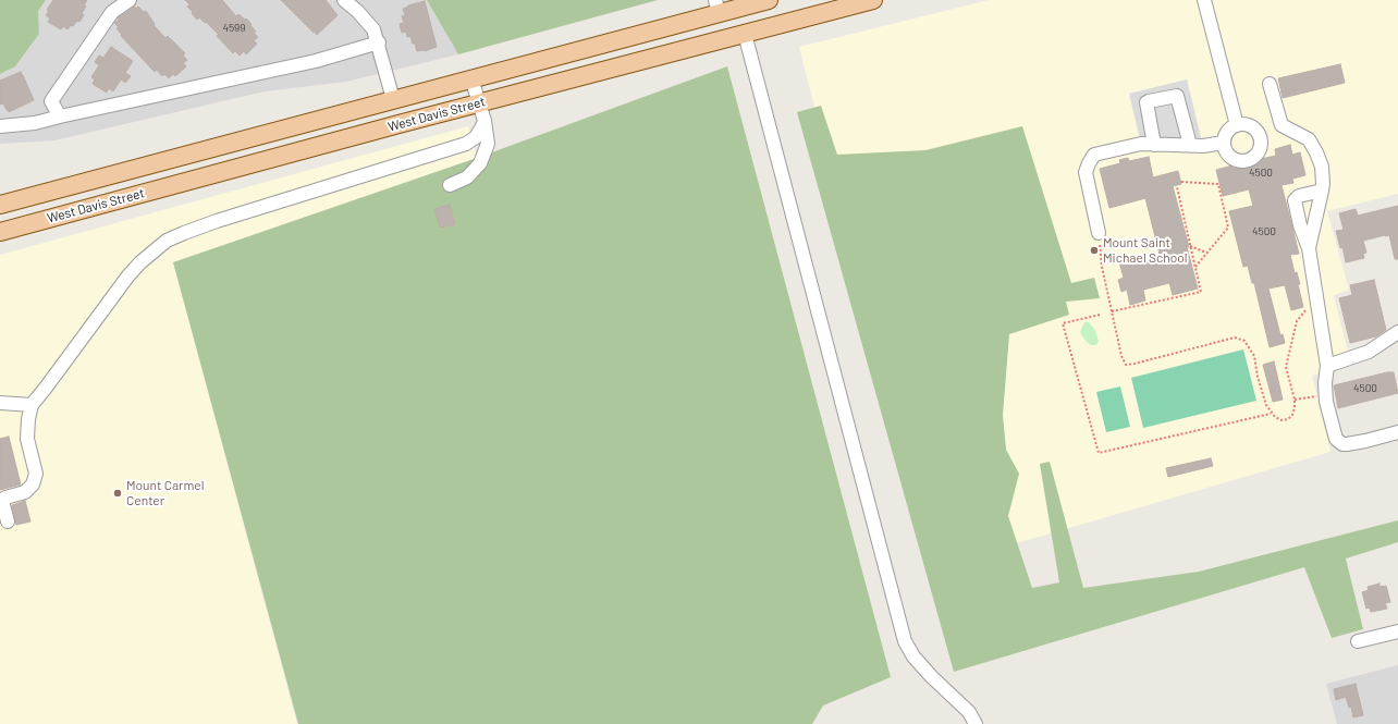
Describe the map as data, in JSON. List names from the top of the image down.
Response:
{
  "streets": {
    "main road": ["West Davis Street"]
  },
  "places": ["Mount Saint Michael School", "Mount Carmel Center"],
  "house_numbers": [
    "4599",
    "4500",
    "4500",
    "4500"
  ]
}
